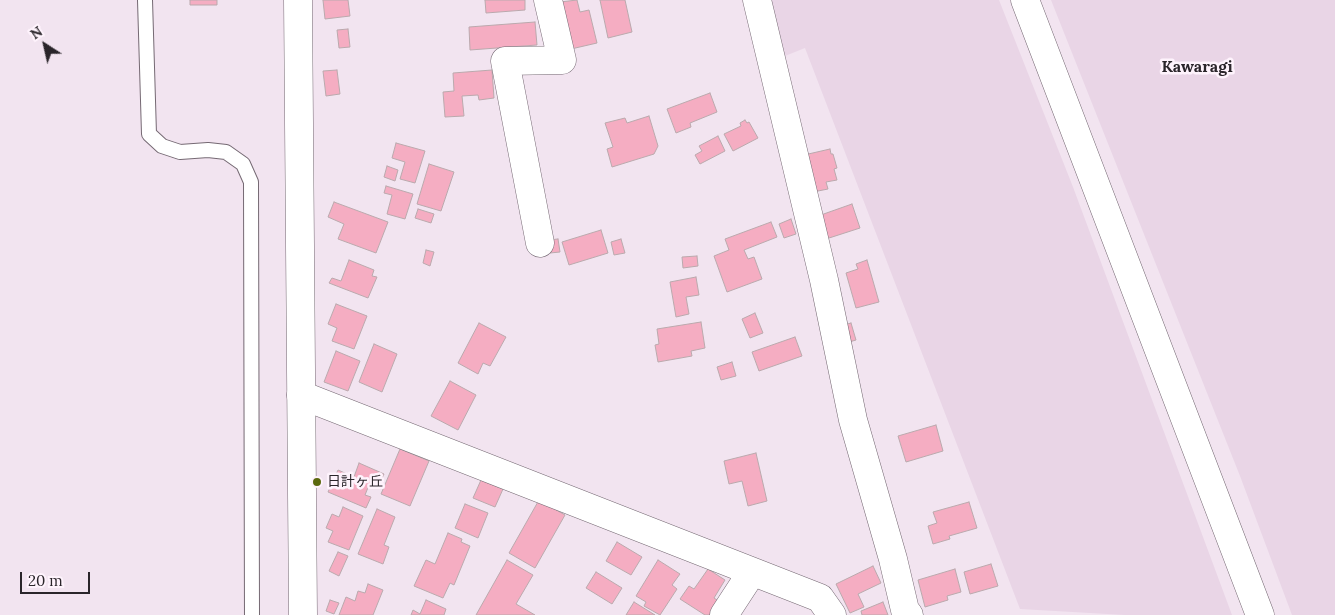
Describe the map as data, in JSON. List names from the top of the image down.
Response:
{
  "districts": ["Kawaragi"],
  "places": ["日計ヶ丘"],
  "scale_bar": "20 m",
  "north": "top left"
}
